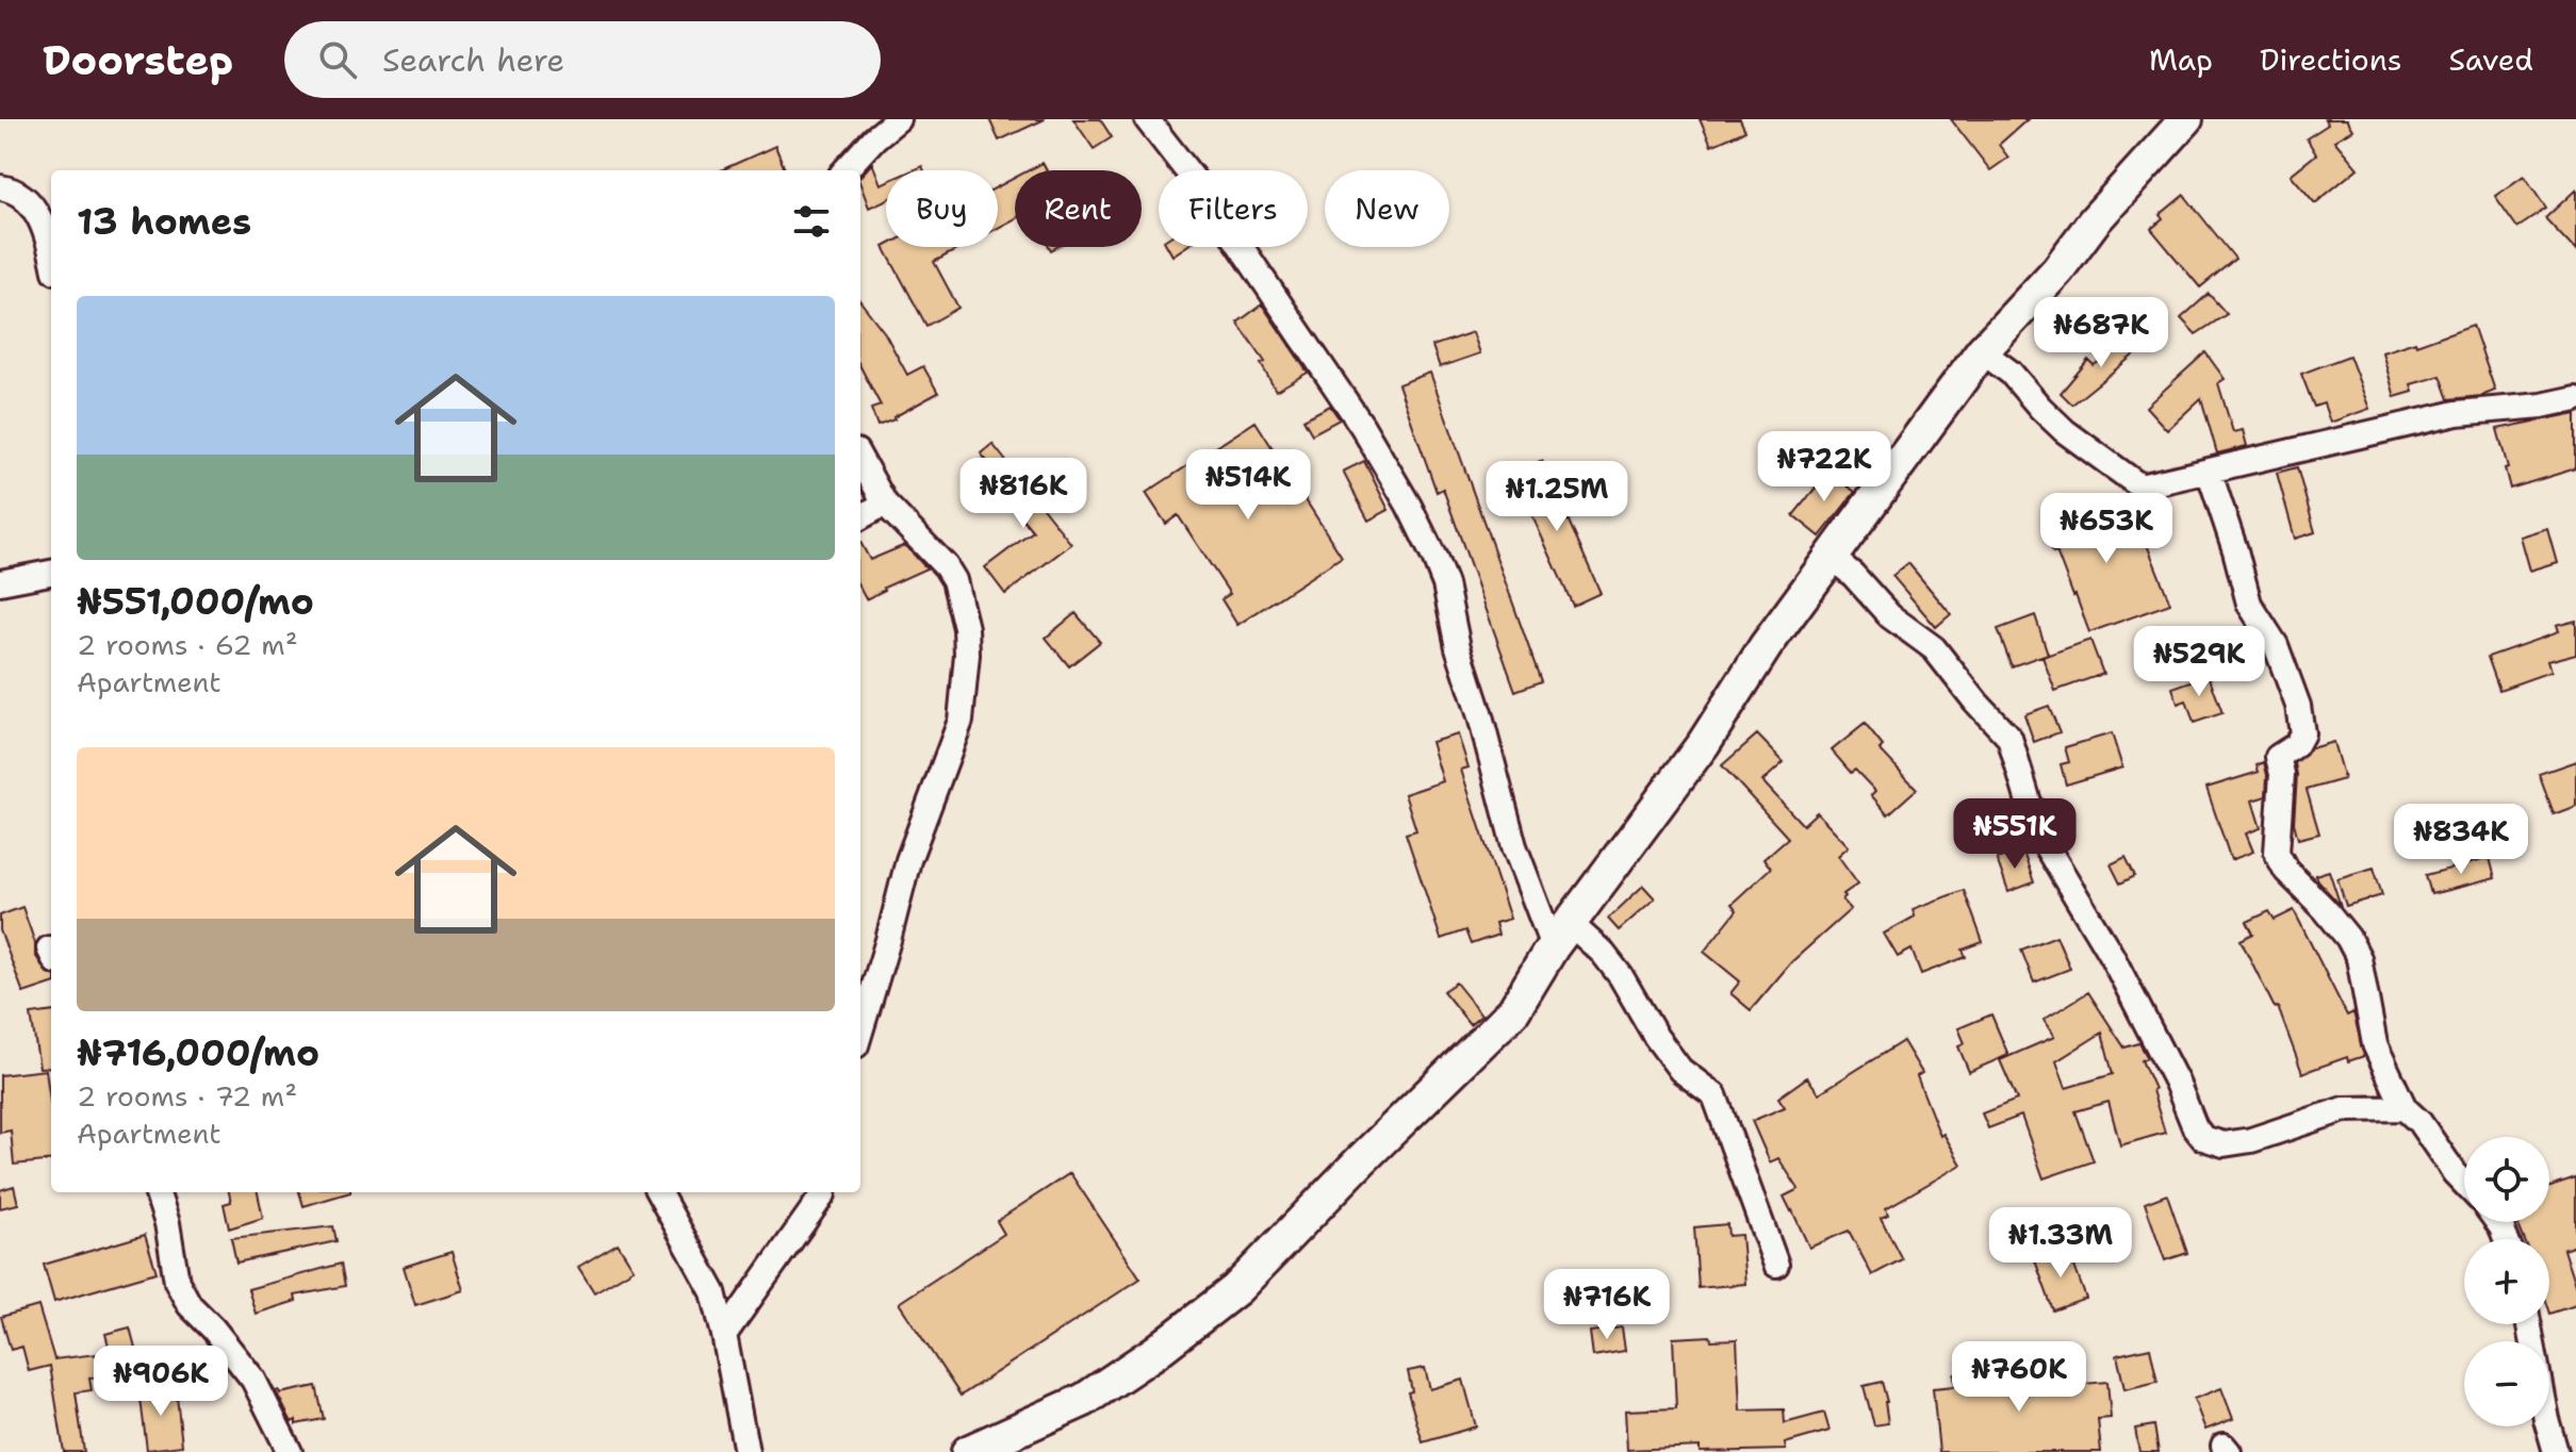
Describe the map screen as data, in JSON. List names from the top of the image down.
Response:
{
  "page": {
    "header": "Doorstep",
    "search": "Search here",
    "nav": ["Map", "Directions", "Saved"],
    "chip": [
      "Buy",
      "Rent",
      "Filters",
      "New"
    ],
    "heading": "13 homes",
    "list": [
      {
        "name": "₦551,000/mo",
        "note": "2 rooms · 62 m² · Apartment"
      },
      {
        "name": "₦716,000/mo",
        "note": "2 rooms · 72 m² · Apartment"
      }
    ],
    "price": [
      "₦687K",
      "₦722K",
      "₦514K",
      "₦816K",
      "₦1.25M",
      "₦653K",
      "₦529K",
      "₦551K",
      "₦834K",
      "₦1.33M",
      "₦716K",
      "₦760K",
      "₦906K"
    ],
    "map_buttons": ["+", "−"]
  }
}
